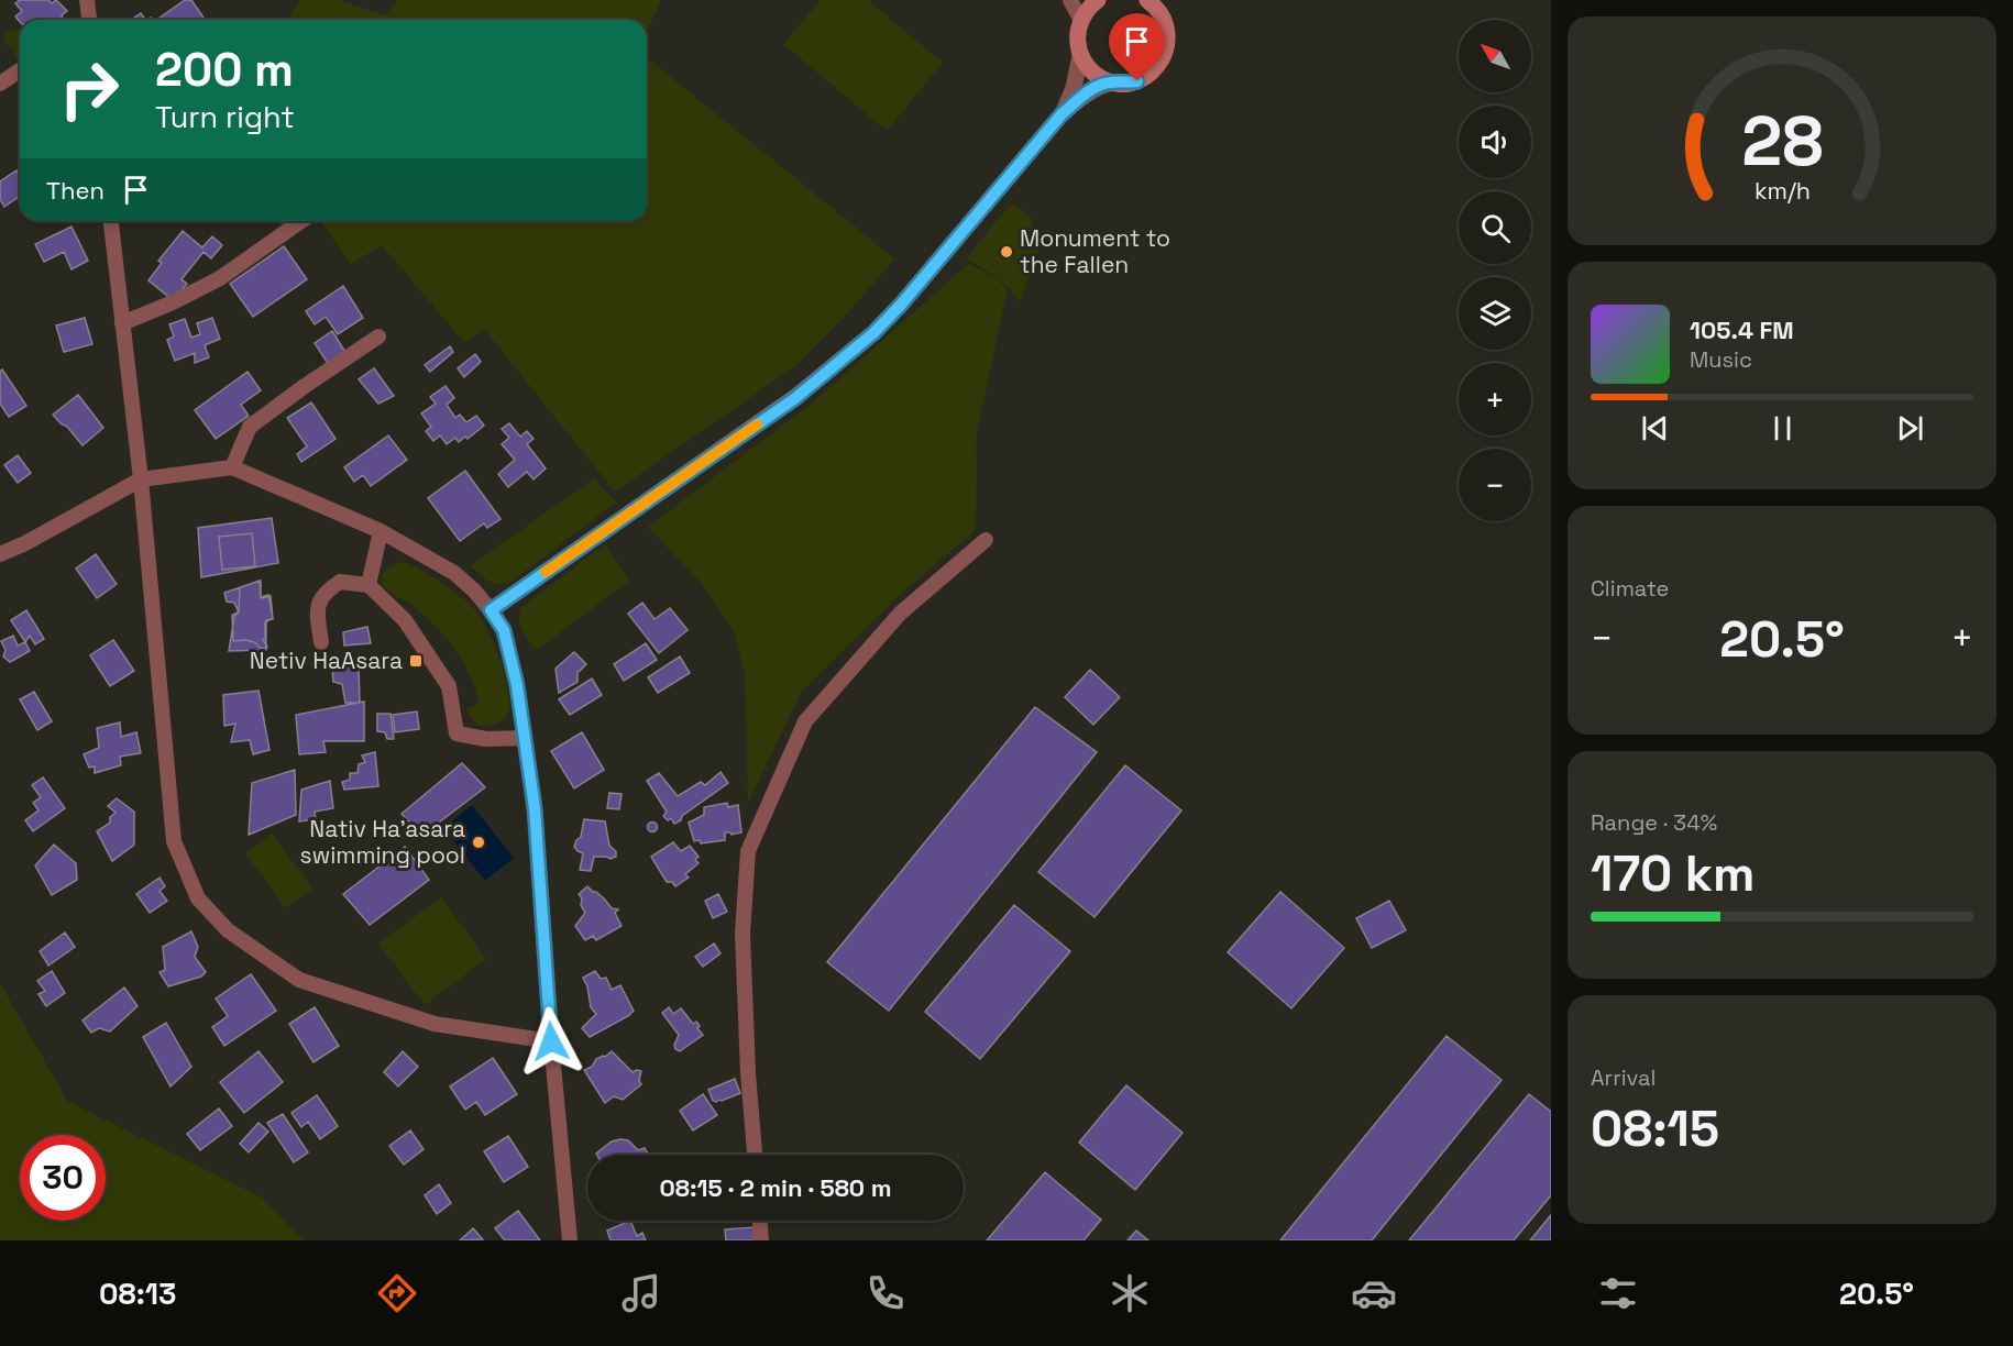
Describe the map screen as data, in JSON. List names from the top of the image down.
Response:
{
  "places": {
    "other": ["Monument to the Fallen", "Nativ Ha'asara swimming pool"],
    "transit": ["Netiv HaAsara"]
  },
  "north": "top left",
  "page": {
    "map_buttons": ["+", "−"],
    "turn": ["200 m", "Turn right"],
    "then": "Then",
    "song": ["105.4 FM", "Music"],
    "tile": [
      "Climate",
      ["Range · 34%", "170 km"],
      ["Arrival", "08:15"]
    ],
    "heat": ["−", "20.5°", "+"],
    "limit": "30",
    "trip": "08:15 · 2 min · 580 m",
    "tabs": ["08:13", "20.5°"],
    "gauge": ["28", "km/h"]
  }
}
